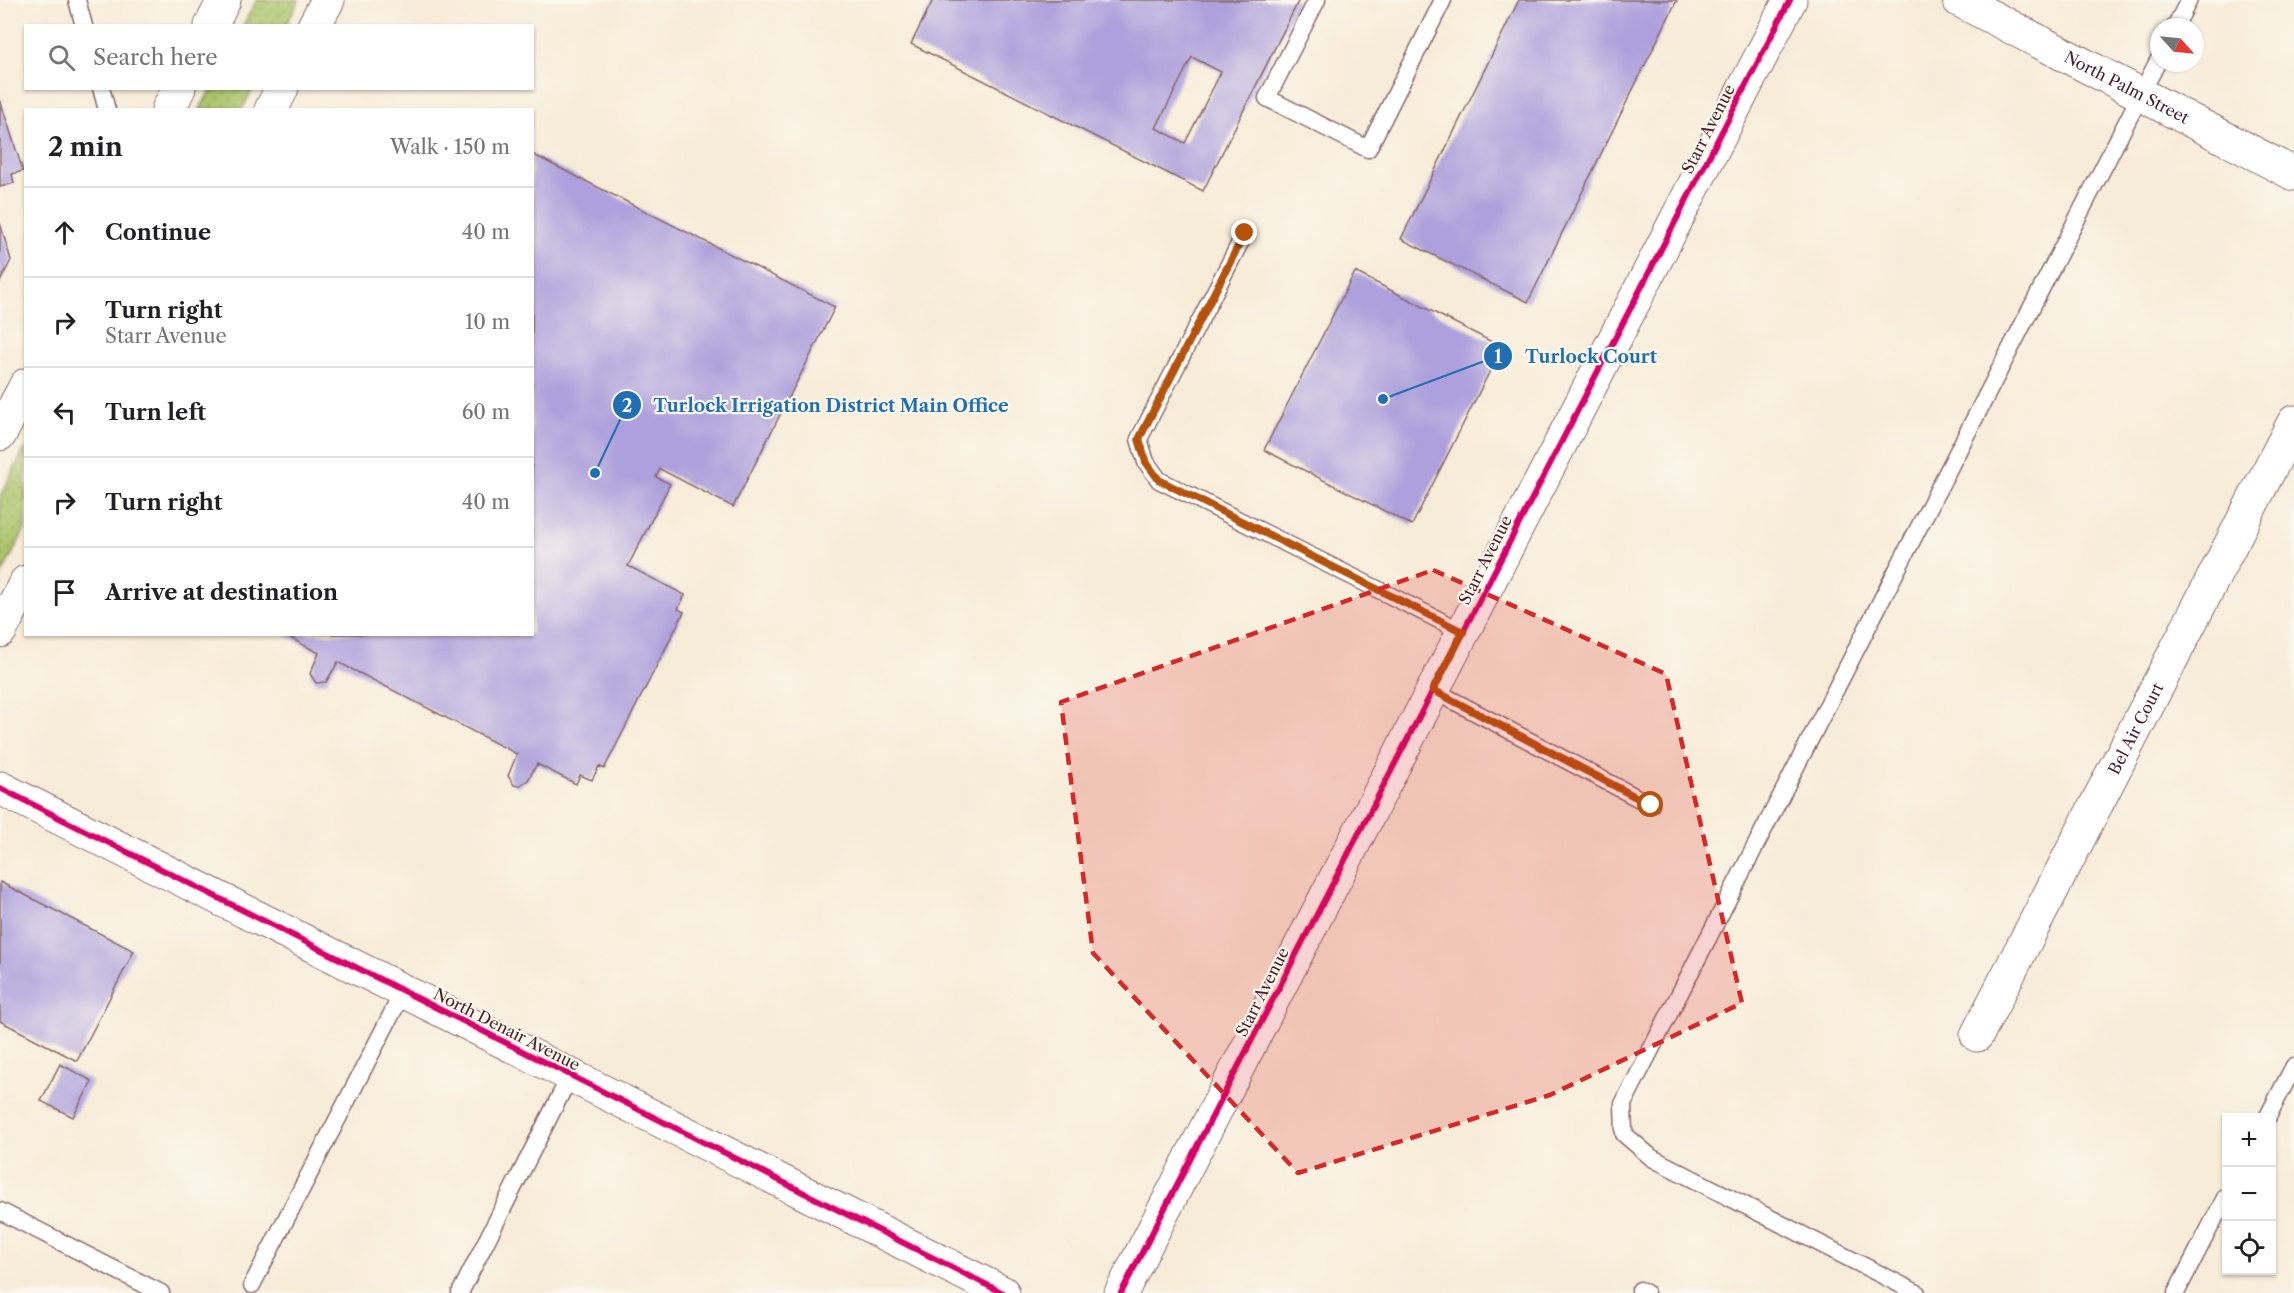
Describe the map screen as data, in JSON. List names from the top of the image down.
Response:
{
  "streets": {
    "street": [
      "North Palm Street",
      "Starr Avenue",
      "Bel Air Court",
      "North Denair Avenue"
    ]
  },
  "places": ["Turlock Court", "Turlock Irrigation District Main Office"],
  "north": "bottom right",
  "page": {
    "search": "Search here",
    "heading": ["2 min", "Walk · 150 m"],
    "list": [
      ["Continue", "40 m"],
      ["Turn right", "Starr Avenue", "10 m"],
      ["Turn left", "60 m"],
      ["Turn right", "40 m"],
      "Arrive at destination"
    ],
    "map_buttons": ["+", "−"]
  }
}
